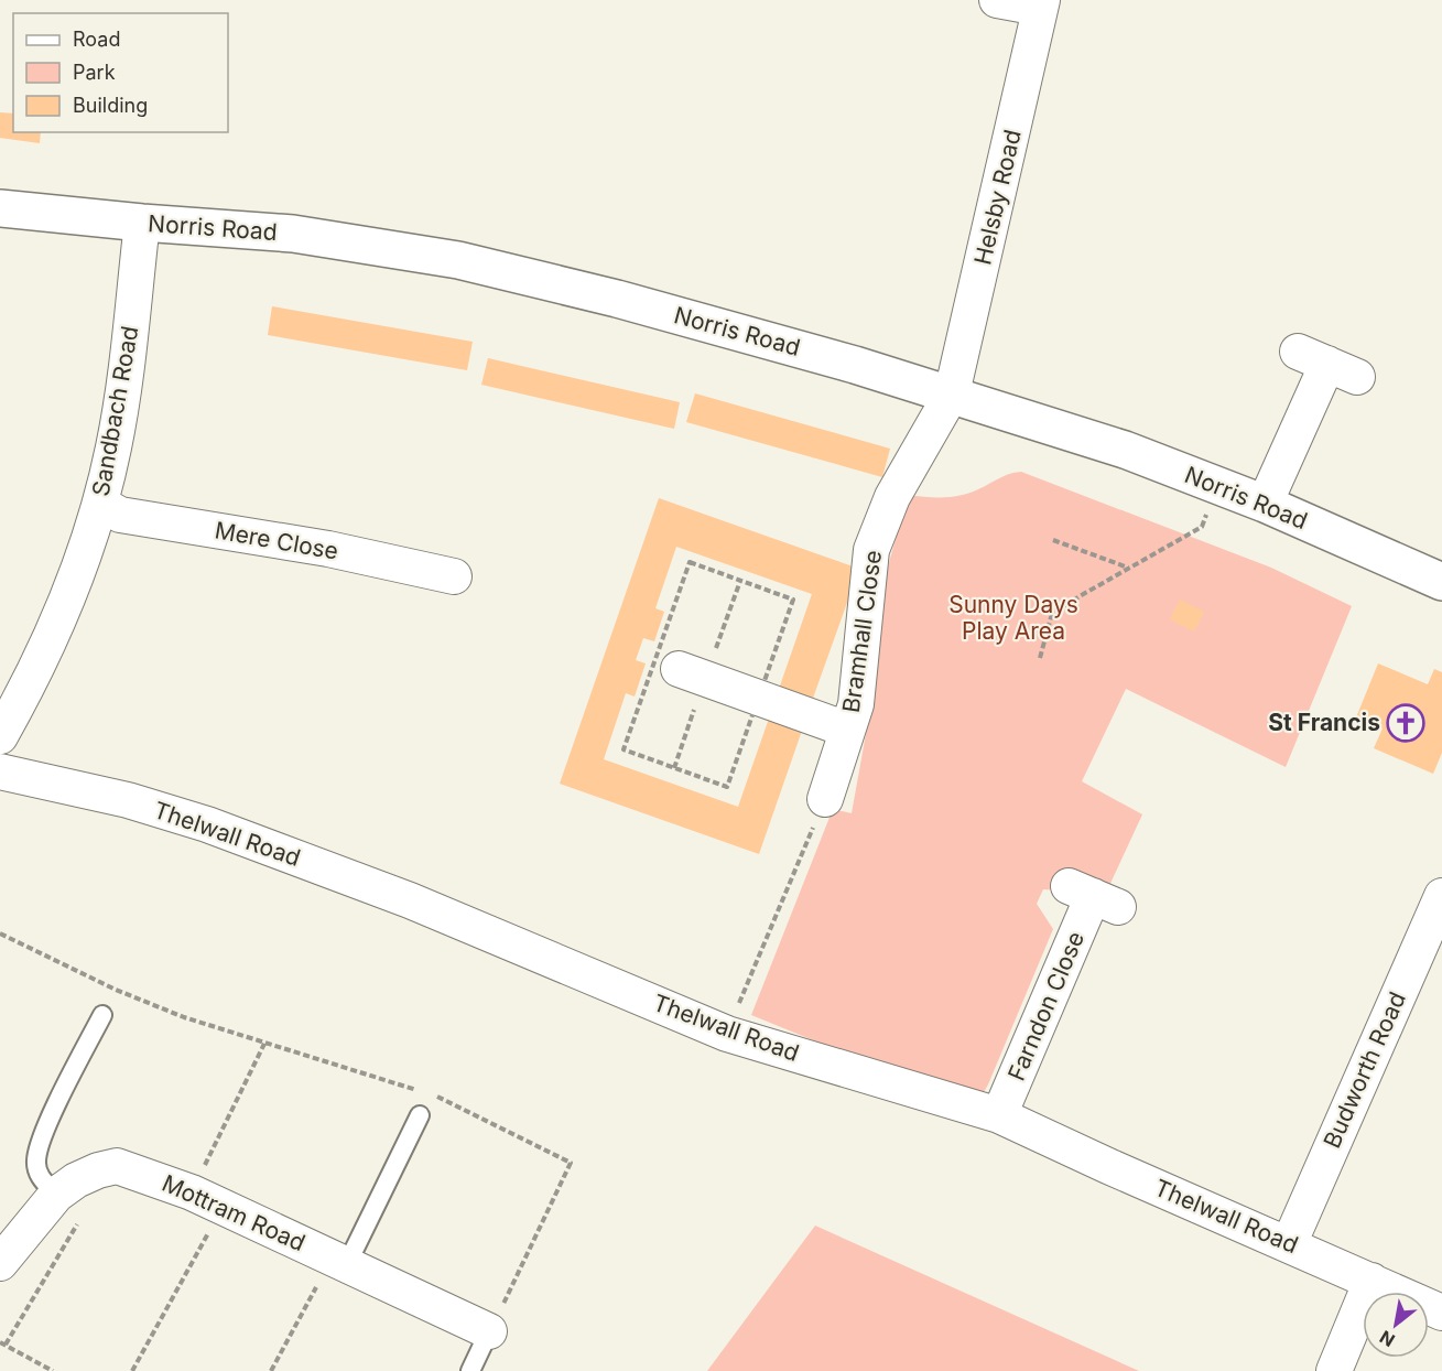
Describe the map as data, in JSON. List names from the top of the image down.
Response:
{
  "streets": {
    "street": [
      "Helsby Road",
      "Norris Road",
      "Sandbach Road",
      "Mere Close",
      "Bramhall Close",
      "Thelwall Road",
      "Farndon Close",
      "Budworth Road",
      "Mottram Road"
    ]
  },
  "crossings": [
    ["Helsby Road", "Norris Road"],
    ["Helsby Road", "Bramhall Close"],
    ["Norris Road", "Sandbach Road"],
    ["Norris Road", "Bramhall Close"],
    ["Sandbach Road", "Mere Close"],
    ["Thelwall Road", "Farndon Close"],
    ["Thelwall Road", "Budworth Road"]
  ],
  "parks": ["Sunny Days Play Area"],
  "places": {
    "church": ["St Francis"]
  },
  "legend": ["Road", "Park", "Building"],
  "north": "bottom left"
}
